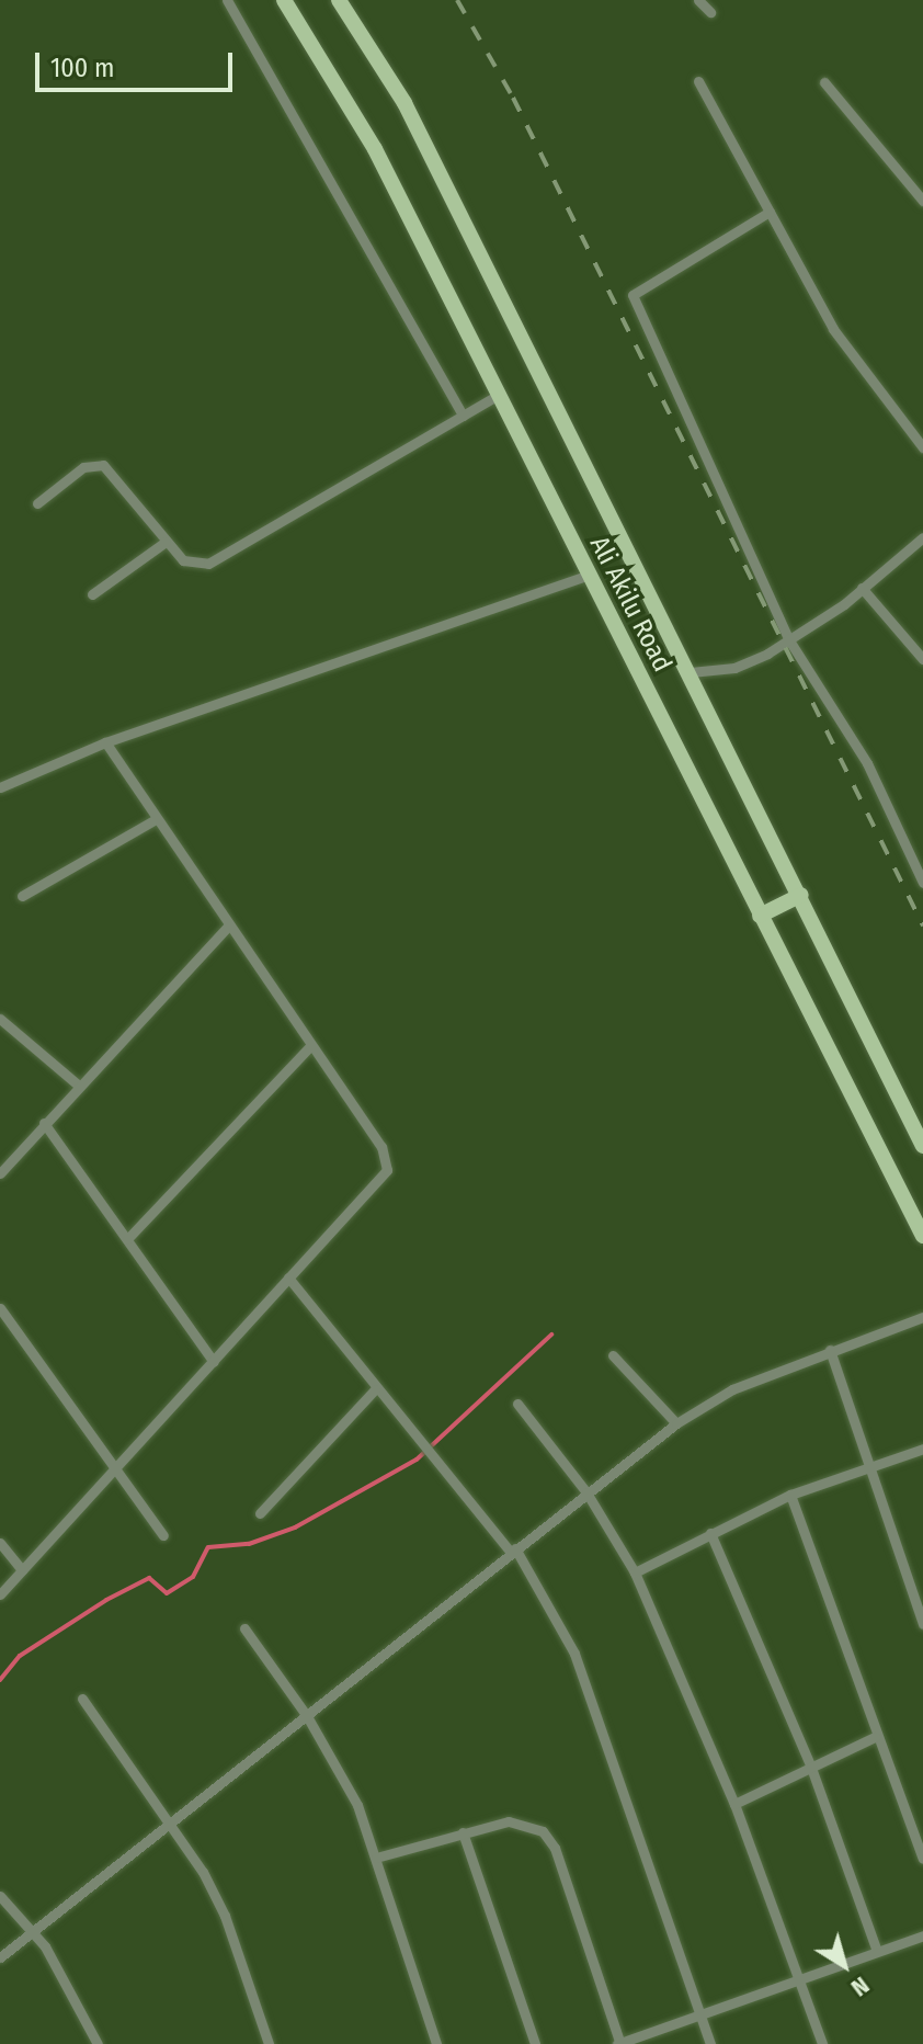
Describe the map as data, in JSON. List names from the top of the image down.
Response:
{
  "streets": {
    "main road": ["Ali Akilu Road"]
  },
  "scale_bar": "100 m",
  "north": "bottom right"
}
